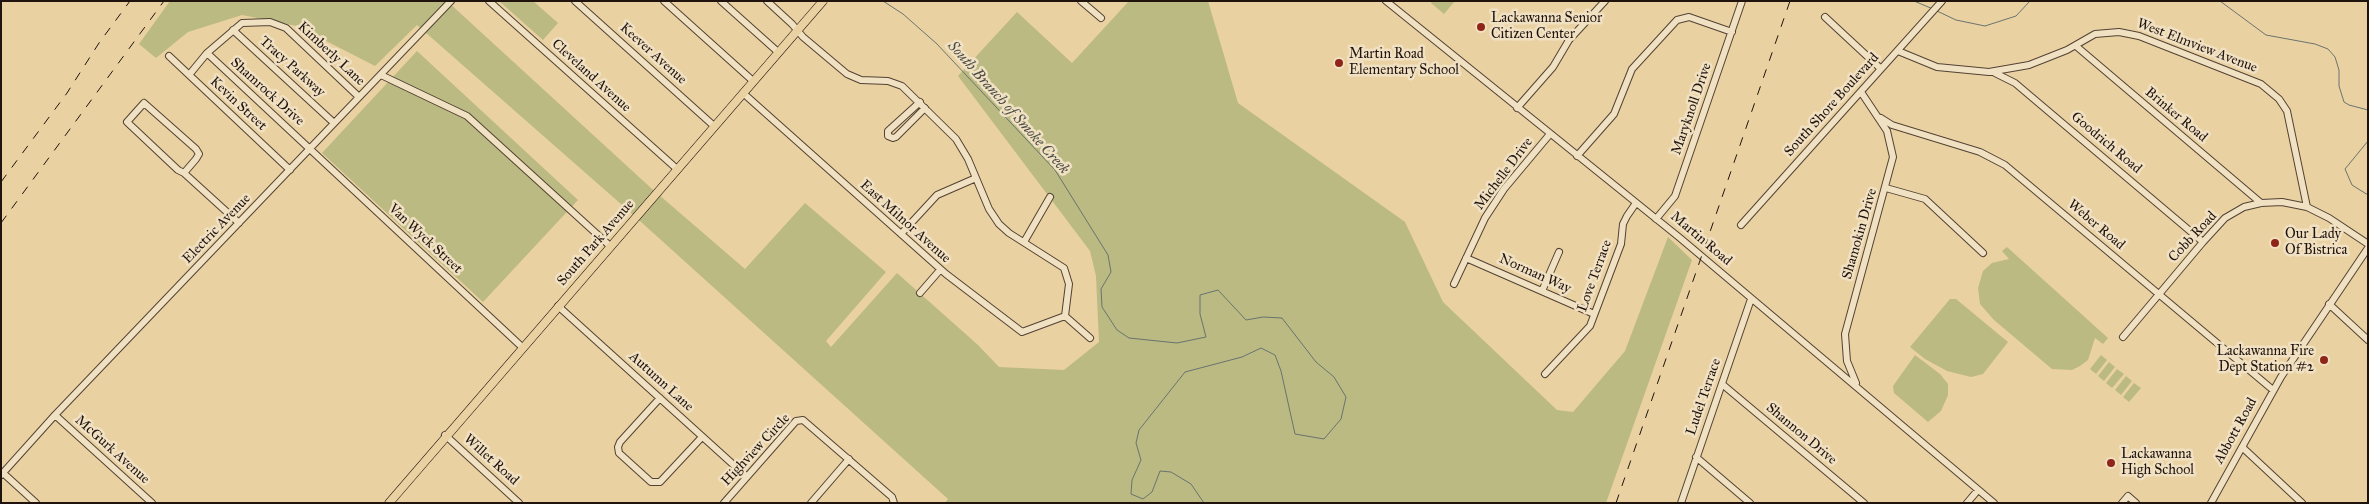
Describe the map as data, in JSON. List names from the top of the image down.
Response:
{
  "streets": {
    "main road": ["South Park Avenue"],
    "street": [
      "West Elmview Avenue",
      "Kimberly Lane",
      "Keever Avenue",
      "Tracy Parkway",
      "Cleveland Avenue",
      "Shamrock Drive",
      "Kevin Street",
      "South Shore Boulevard",
      "Maryknoll Drive",
      "Brinker Road",
      "Goodrich Road",
      "Michelle Drive",
      "East Milnor Avenue",
      "Weber Road",
      "Electric Avenue",
      "Shamokin Drive",
      "Cobb Road",
      "Van Wyck Street",
      "Martin Road",
      "Norman Way",
      "Love Terrace",
      "Autumn Lane",
      "Ludel Terrace",
      "Abbott Road",
      "Shannon Drive",
      "McGurk Avenue",
      "Highview Circle",
      "Willet Road"
    ]
  },
  "crossings": [
    ["West Elmview Avenue", "South Shore Boulevard"],
    ["West Elmview Avenue", "Brinker Road"],
    ["West Elmview Avenue", "Goodrich Road"],
    ["West Elmview Avenue", "Cobb Road"],
    ["Kimberly Lane", "Tracy Parkway"],
    ["Kimberly Lane", "Shamrock Drive"],
    ["Kimberly Lane", "Kevin Street"],
    ["Kimberly Lane", "Electric Avenue"],
    ["Keever Avenue", "South Park Avenue"],
    ["Tracy Parkway", "Electric Avenue"],
    ["Cleveland Avenue", "South Park Avenue"],
    ["Shamrock Drive", "Electric Avenue"],
    ["Shamrock Drive", "Van Wyck Street"],
    ["Kevin Street", "Electric Avenue"],
    ["South Shore Boulevard", "Shamokin Drive"],
    ["Maryknoll Drive", "Martin Road"],
    ["Brinker Road", "Cobb Road"],
    ["Goodrich Road", "Cobb Road"],
    ["Michelle Drive", "Martin Road"],
    ["Michelle Drive", "Norman Way"],
    ["East Milnor Avenue", "South Park Avenue"],
    ["Weber Road", "Shamokin Drive"],
    ["Weber Road", "Cobb Road"],
    ["Weber Road", "Abbott Road"],
    ["Electric Avenue", "Van Wyck Street"],
    ["Electric Avenue", "McGurk Avenue"],
    ["Shamokin Drive", "Martin Road"],
    ["Van Wyck Street", "South Park Avenue"],
    ["Martin Road", "Love Terrace"],
    ["Martin Road", "Ludel Terrace"],
    ["South Park Avenue", "Autumn Lane"],
    ["South Park Avenue", "Willet Road"],
    ["Norman Way", "Love Terrace"],
    ["Autumn Lane", "Highview Circle"],
    ["Ludel Terrace", "Shannon Drive"]
  ],
  "water": ["South Branch of Smoke Creek"],
  "places": [
    "Lackawanna Senior Citizen Center",
    "Martin Road Elementary School",
    "Our Lady Of Bistrica",
    "Lackawanna Fire Dept Station #2",
    "Lackawanna High School"
  ]
}
